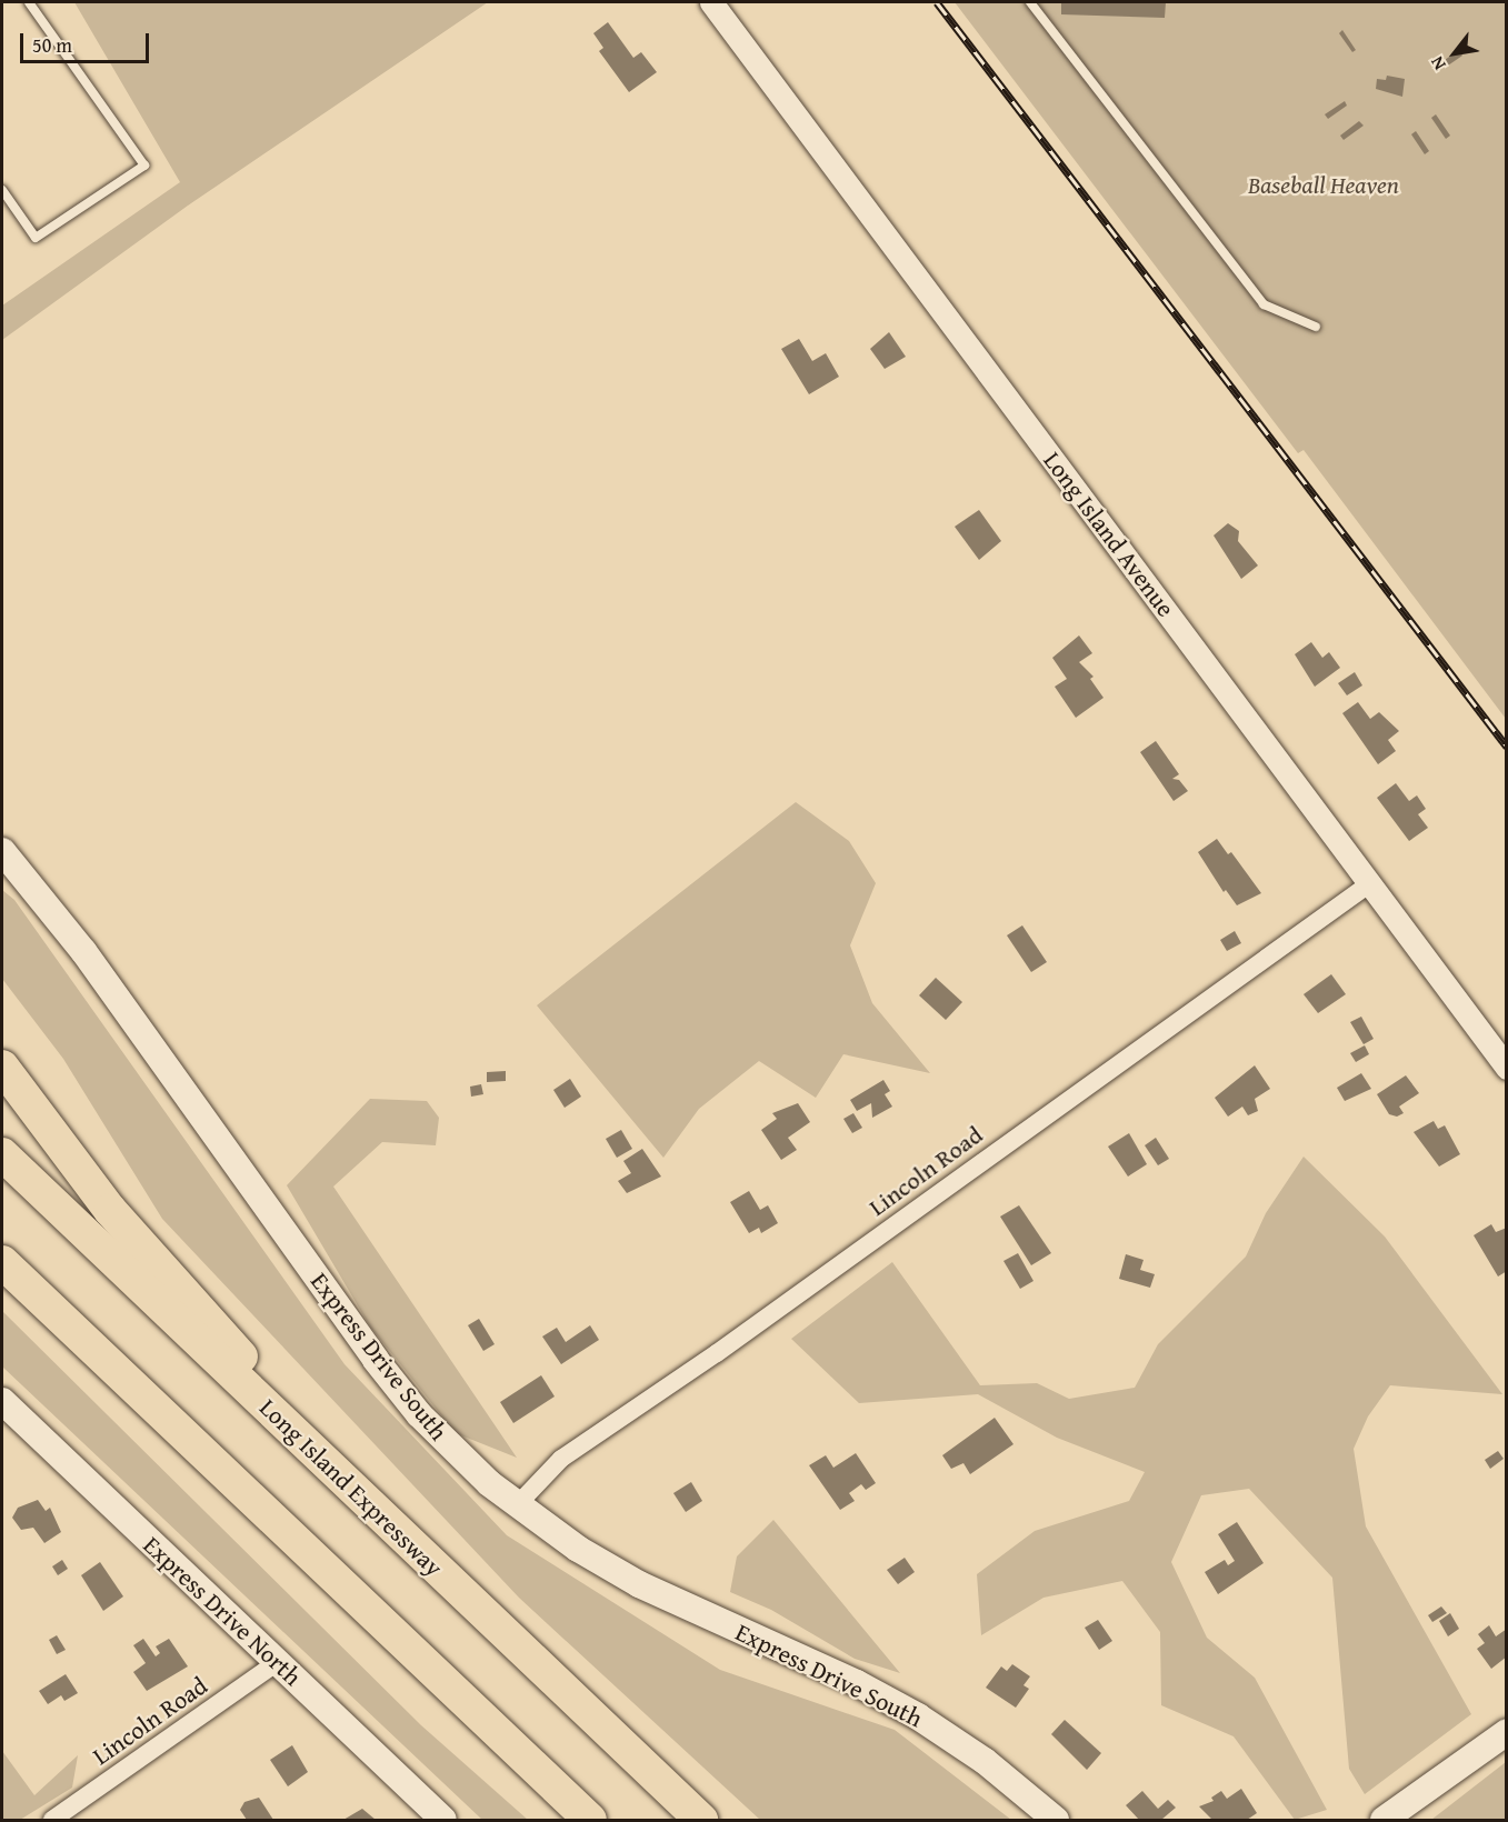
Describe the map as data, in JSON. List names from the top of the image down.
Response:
{
  "streets": {
    "highway": ["Long Island Expressway"],
    "main road": ["Express Drive South", "Express Drive North"],
    "street": ["Long Island Avenue", "Lincoln Road"]
  },
  "crossings": [
    ["Long Island Avenue", "Lincoln Road"],
    ["Lincoln Road", "Express Drive South"],
    ["Lincoln Road", "Express Drive North"]
  ],
  "parks": ["Baseball Heaven"],
  "scale_bar": "50 m",
  "north": "bottom left"
}
